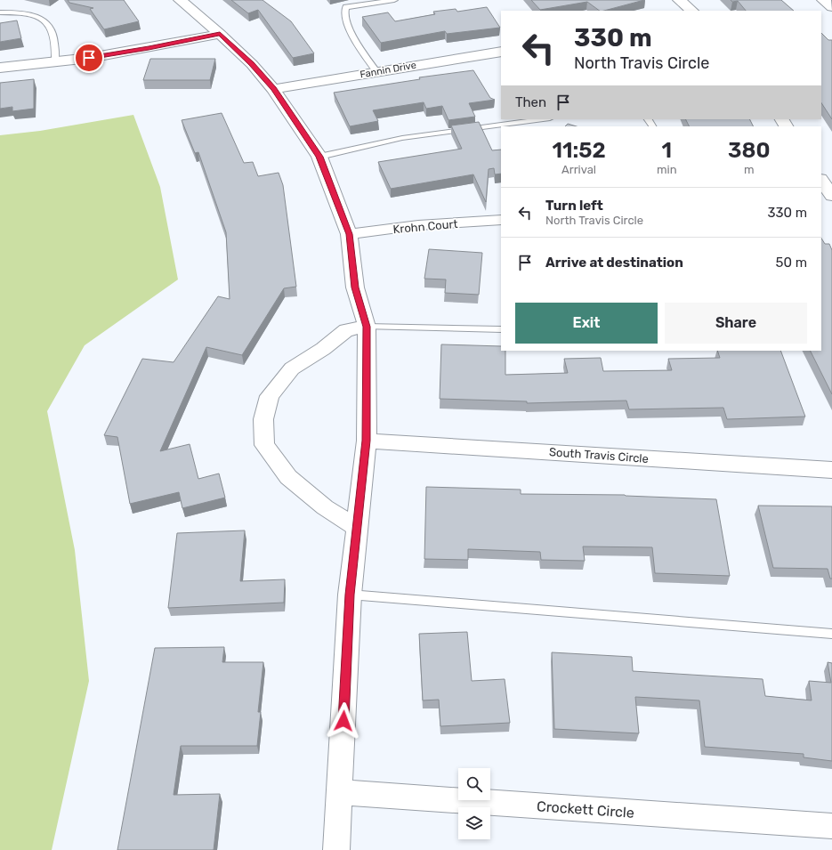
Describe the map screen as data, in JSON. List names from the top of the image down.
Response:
{
  "streets": {
    "street": [
      "Fannin Drive",
      "Krohn Court",
      "South Travis Circle",
      "Crockett Circle"
    ]
  },
  "page": {
    "turn": ["330 m", "North Travis Circle"],
    "then": "Then",
    "eta": [
      "11:52",
      "Arrival",
      "1",
      "min",
      "380",
      "m"
    ],
    "list": [
      {
        "name": "Turn left",
        "note": "North Travis Circle",
        "value": "330 m"
      },
      {
        "name": "Arrive at destination",
        "value": "50 m"
      }
    ],
    "buttons": ["Exit", "Share"]
  }
}
